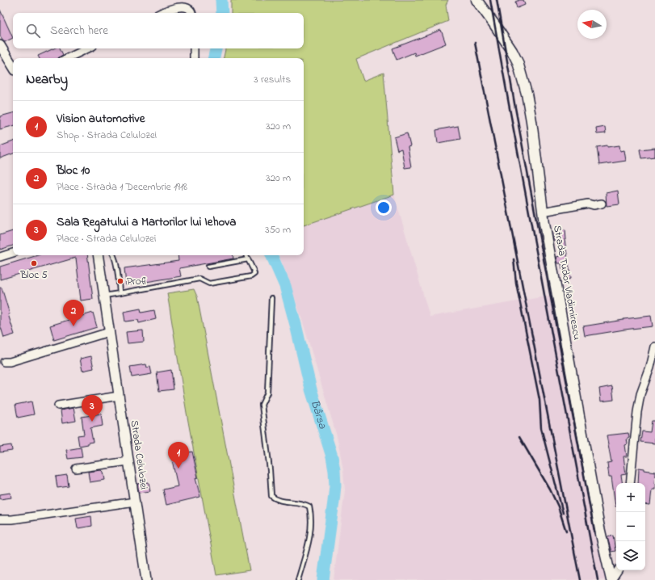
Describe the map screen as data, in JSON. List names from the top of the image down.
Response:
{
  "streets": {
    "main road": ["Strada Tudor Vladimirescu"],
    "street": ["Strada Celulozei"]
  },
  "water": ["Bârsa"],
  "places": ["Bloc 5", "Profi"],
  "north": "left",
  "page": {
    "search": "Search here",
    "heading": ["Nearby", "3 results"],
    "list": [
      {
        "mark": "1",
        "name": "Vision automotive",
        "note": "Shop · Strada Celulozei",
        "value": "320 m"
      },
      {
        "mark": "2",
        "name": "Bloc 10",
        "note": "Place · Strada 1 Decembrie 1918",
        "value": "320 m"
      },
      {
        "mark": "3",
        "name": "Sala Regatului a Martorilor lui Iehova",
        "note": "Place · Strada Celulozei",
        "value": "350 m"
      }
    ],
    "pins": ["2", "3", "1"],
    "map_buttons": ["+", "−"]
  }
}
